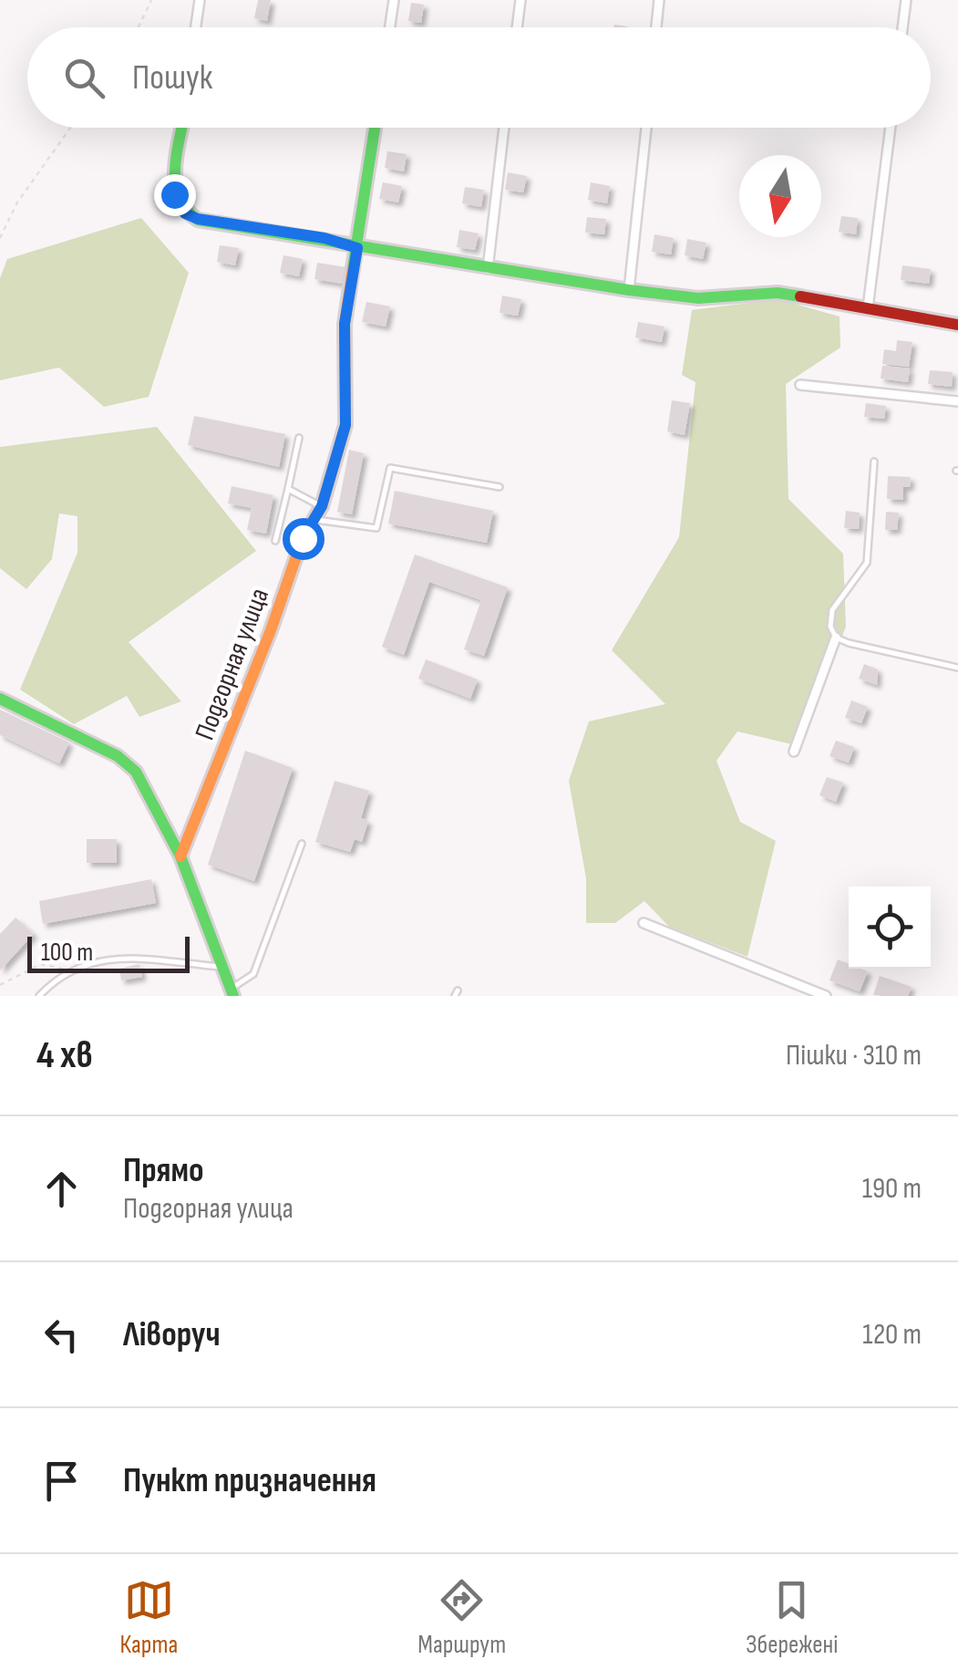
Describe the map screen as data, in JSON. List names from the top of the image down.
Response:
{
  "streets": {
    "street": ["Подгорная улица"]
  },
  "scale_bar": "100 m",
  "north": "bottom",
  "page": {
    "search": "Пошук",
    "scale": "100 m",
    "heading": ["4 хв", "Пішки · 310 m"],
    "list": [
      ["Прямо", "Подгорная улица", "190 m"],
      ["Ліворуч", "120 m"],
      "Пункт призначення"
    ],
    "nav": ["Карта", "Маршрут", "Збережені"]
  }
}
